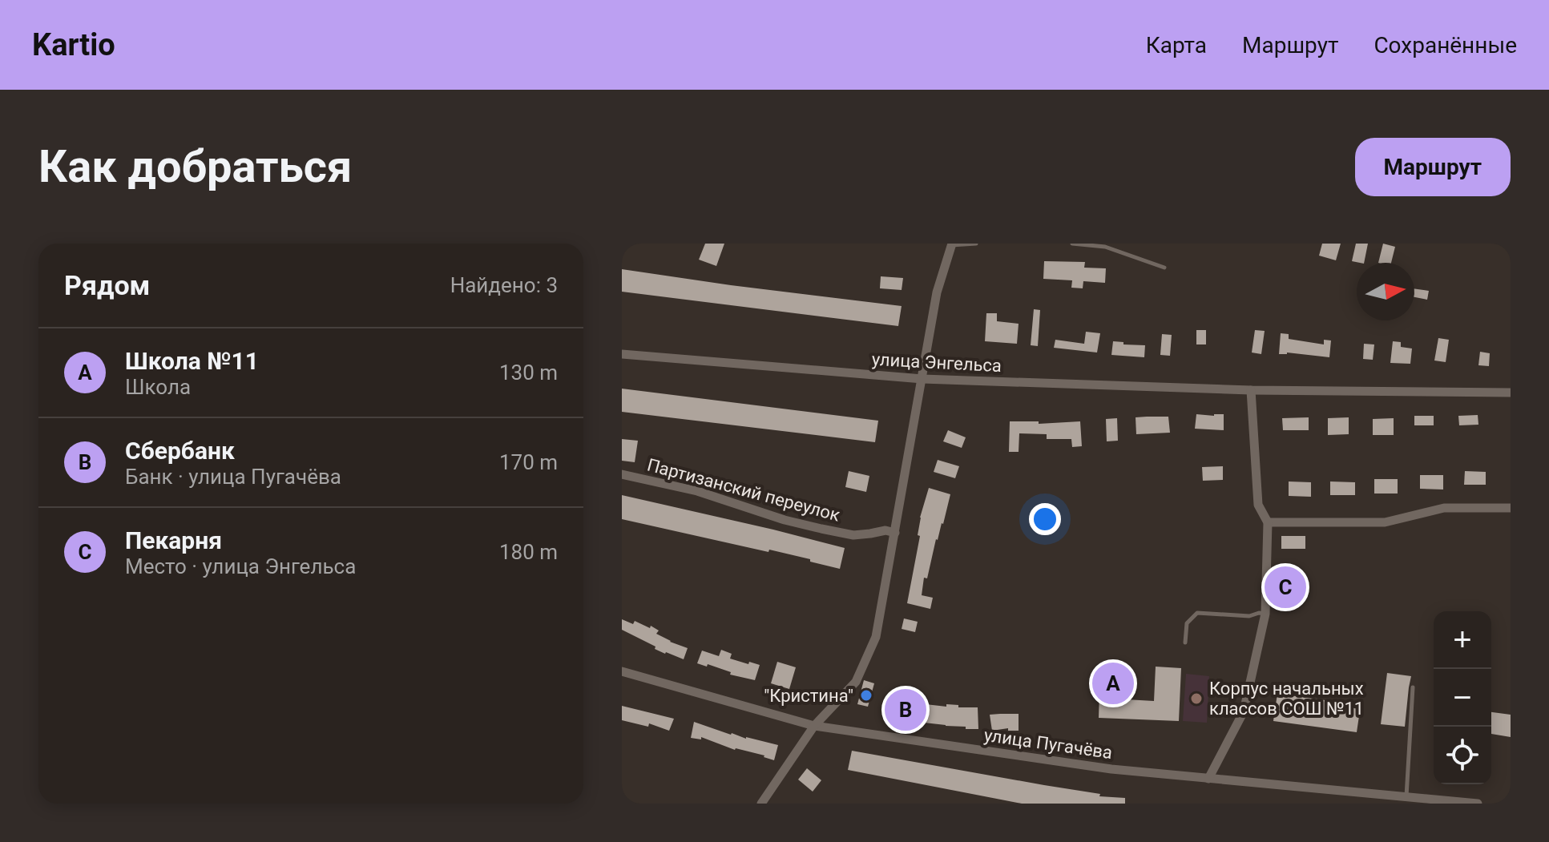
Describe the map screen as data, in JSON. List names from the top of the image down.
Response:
{
  "streets": {
    "street": ["улица Энгельса", "Партизанский переулок", "улица Пугачёва"]
  },
  "places": ["\"Кристина\"", "Корпус начальных классов СОШ №11"],
  "north": "right",
  "page": {
    "header": "Kartio",
    "nav": ["Карта", "Маршрут", "Сохранённые"],
    "buttons": "Маршрут",
    "title": "Как добраться",
    "heading": ["Рядом", "Найдено: 3"],
    "list": [
      {
        "mark": "A",
        "name": "Школа №11",
        "note": "Школа",
        "value": "130 m"
      },
      {
        "mark": "B",
        "name": "Сбербанк",
        "note": "Банк · улица Пугачёва",
        "value": "170 m"
      },
      {
        "mark": "C",
        "name": "Пекарня",
        "note": "Место · улица Энгельса",
        "value": "180 m"
      }
    ],
    "pins": ["C", "A", "B"],
    "map_buttons": ["+", "−"]
  }
}
